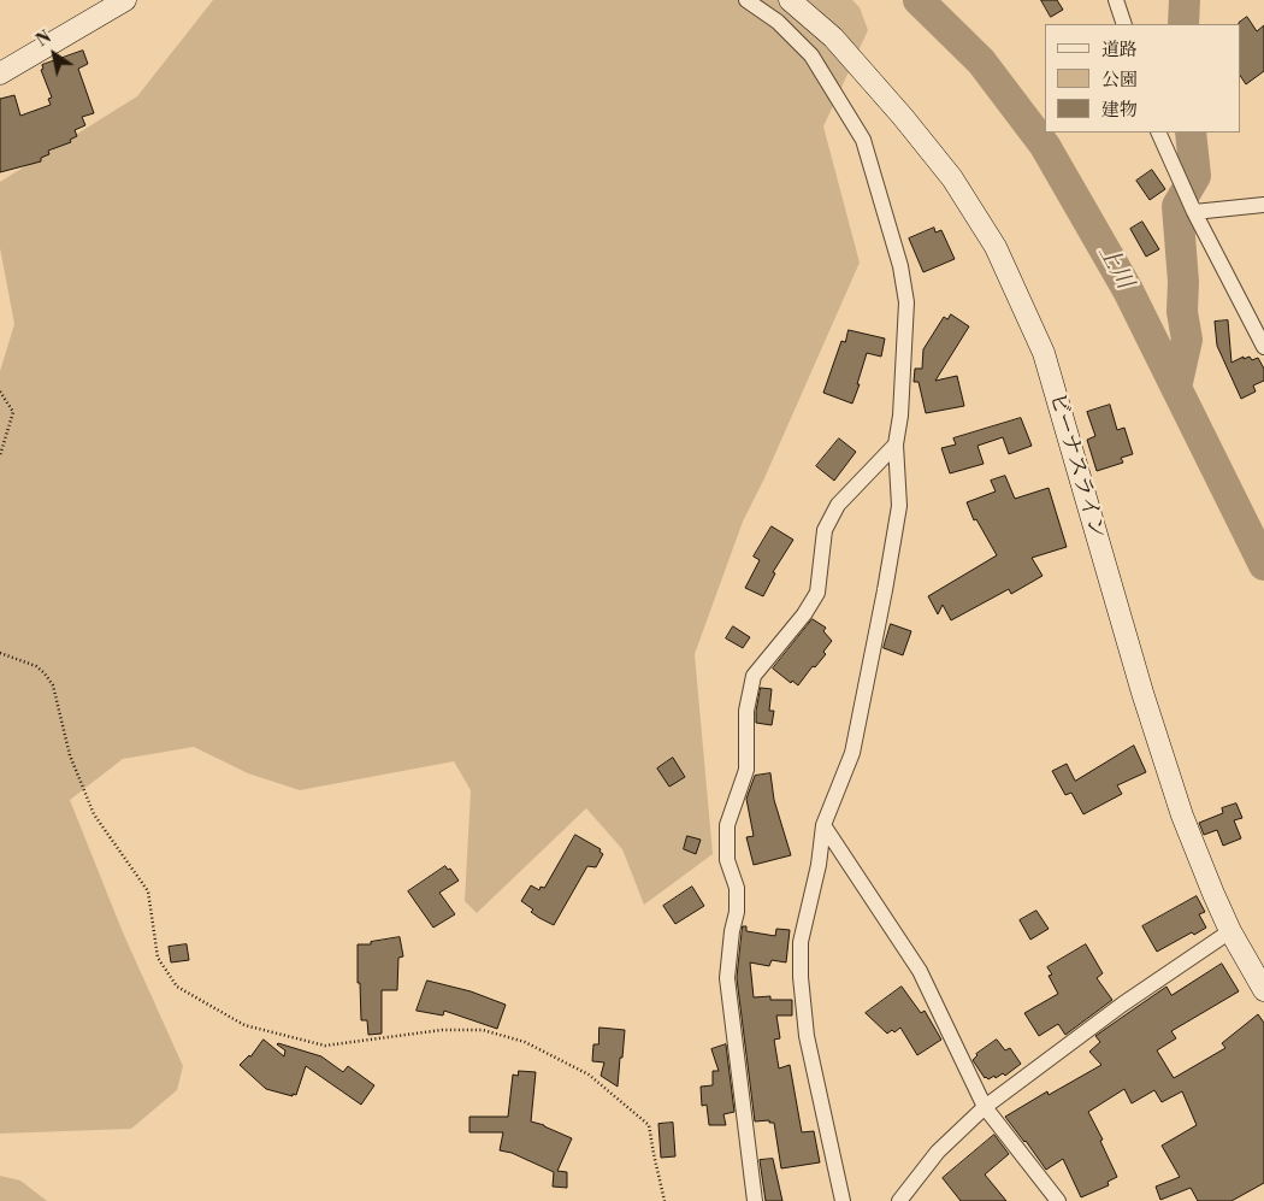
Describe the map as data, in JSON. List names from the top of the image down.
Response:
{
  "streets": {
    "main road": ["ビーナスライン"]
  },
  "water": ["上川"],
  "legend": ["道路", "公園", "建物"],
  "north": "top left"
}
